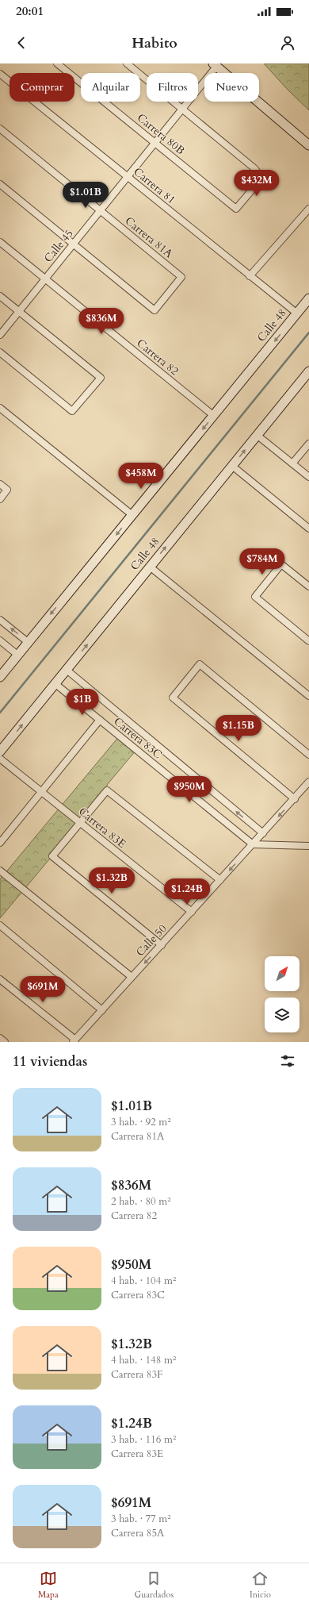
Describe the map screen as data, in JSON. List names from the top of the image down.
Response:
{
  "streets": {
    "main road": ["Calle 48"],
    "street": [
      "Carrera 80B",
      "Carrera 81",
      "Carrera 81A",
      "Calle 45",
      "Carrera 82",
      "Carrera 83C",
      "Carrera 83E",
      "Calle 50"
    ]
  },
  "crossings": [
    ["Carrera 80B", "Calle 45"],
    ["Carrera 81", "Calle 45"],
    ["Carrera 81", "Calle 48"],
    ["Carrera 81A", "Calle 45"],
    ["Calle 45", "Carrera 82"],
    ["Calle 48", "Carrera 82"],
    ["Calle 48", "Carrera 83C"],
    ["Carrera 83C", "Calle 50"],
    ["Carrera 83E", "Calle 50"]
  ],
  "one_way": ["Calle 50"],
  "north": "top right",
  "page": {
    "status": "20:01",
    "header": "Habito",
    "chip": [
      "Comprar",
      "Alquilar",
      "Filtros",
      "Nuevo"
    ],
    "price": [
      "$432M",
      "$1.01B",
      "$836M",
      "$458M",
      "$784M",
      "$1B",
      "$1.15B",
      "$950M",
      "$1.32B",
      "$1.24B",
      "$691M"
    ],
    "heading": "11 viviendas",
    "list": [
      {
        "name": "$1.01B",
        "note": "3 hab. · 92 m² · Carrera 81A"
      },
      {
        "name": "$836M",
        "note": "2 hab. · 80 m² · Carrera 82"
      },
      {
        "name": "$950M",
        "note": "4 hab. · 104 m² · Carrera 83C"
      },
      {
        "name": "$1.32B",
        "note": "4 hab. · 148 m² · Carrera 83F"
      },
      {
        "name": "$1.24B",
        "note": "3 hab. · 116 m² · Carrera 83E"
      },
      {
        "name": "$691M",
        "note": "3 hab. · 77 m² · Carrera 85A"
      }
    ],
    "tabs": ["Mapa", "Guardados", "Inicio"]
  }
}
